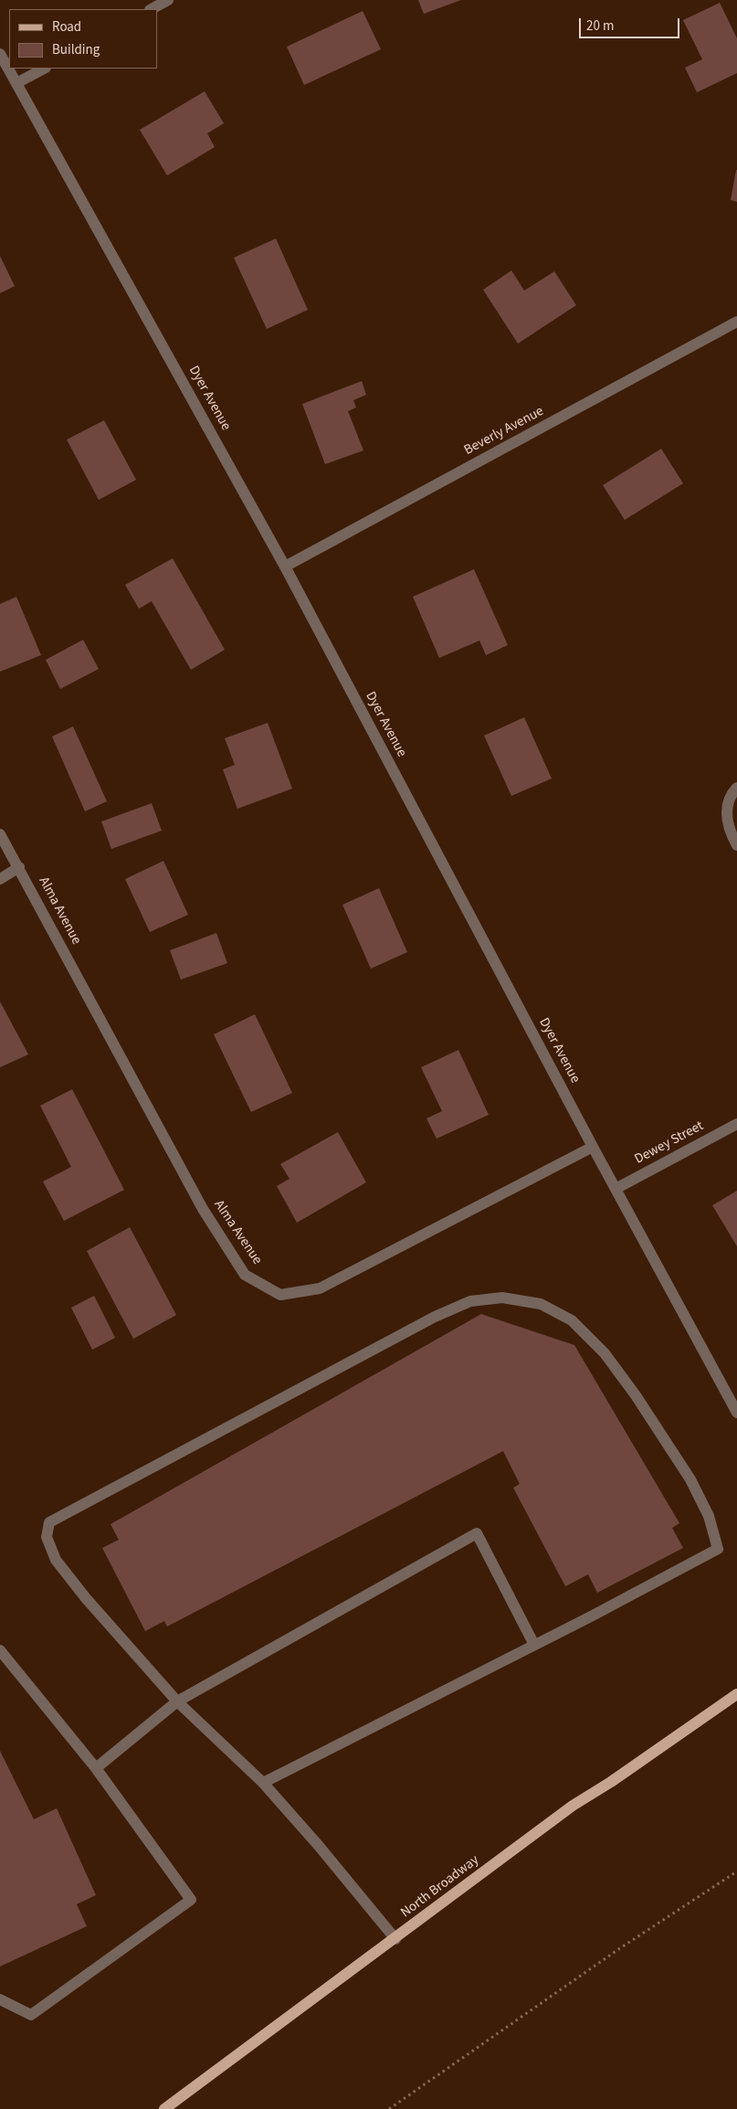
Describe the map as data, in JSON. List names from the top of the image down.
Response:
{
  "streets": {
    "main road": ["North Broadway"],
    "street": [
      "Dyer Avenue",
      "Beverly Avenue",
      "Alma Avenue",
      "Dewey Street"
    ]
  },
  "crossings": [
    ["Dyer Avenue", "Beverly Avenue"],
    ["Dyer Avenue", "Alma Avenue"],
    ["Dyer Avenue", "Dewey Street"]
  ],
  "legend": ["Road", "Building"],
  "scale_bar": "20 m"
}
